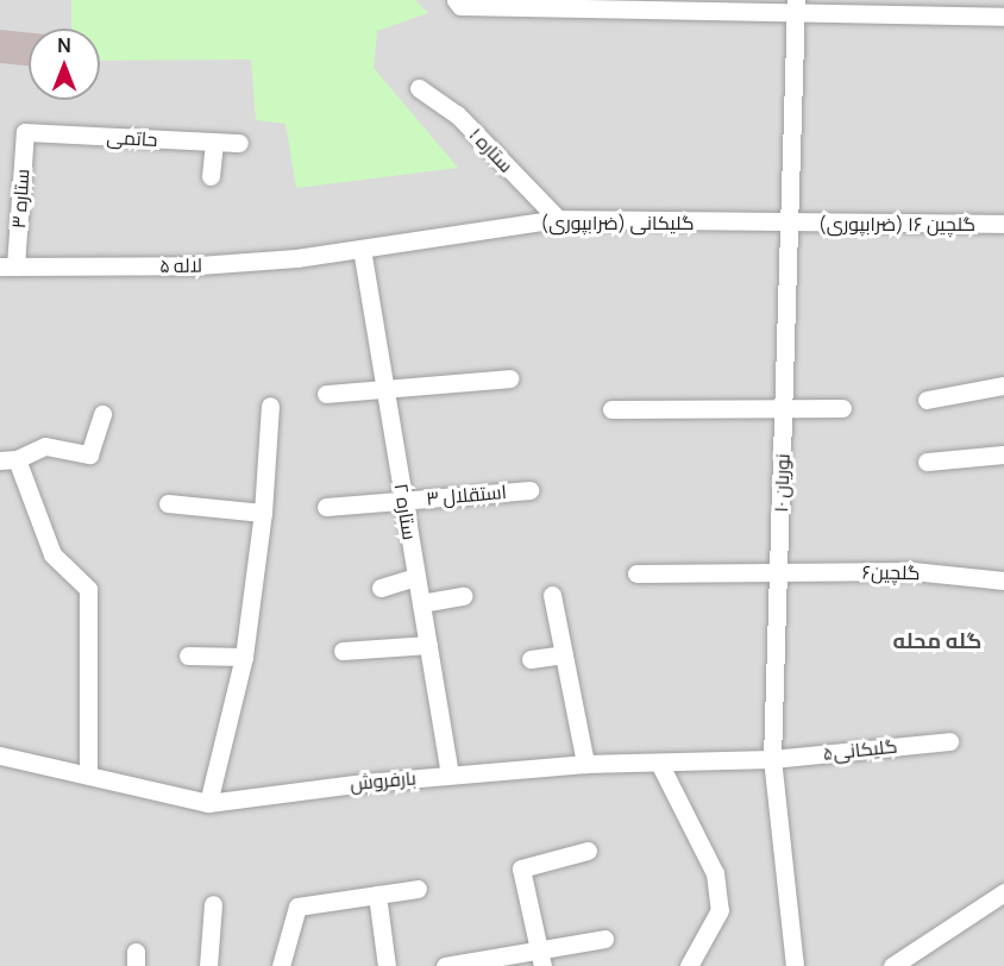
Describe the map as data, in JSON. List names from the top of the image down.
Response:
{
  "streets": {
    "street": [
      "حاتمی",
      "ستاره ۱",
      "ستاره ۳",
      "گلیکانی (ضرابپوری)",
      "گلچین ۱۶ (ضرابپوری)",
      "لاله ۵",
      "نوریان ۱۰",
      "استقلال ۳",
      "ستاره ۲",
      "گلچین۶",
      "گلیکانی۵",
      "بارفروش"
    ]
  },
  "crossings": [
    ["حاتمی", "ستاره ۳"],
    ["ستاره ۱", "گلیکانی (ضرابپوری)"],
    ["ستاره ۳", "لاله ۵"],
    ["گلیکانی (ضرابپوری)", "گلچین ۱۶ (ضرابپوری)"],
    ["گلیکانی (ضرابپوری)", "لاله ۵"],
    ["گلیکانی (ضرابپوری)", "نوریان ۱۰"],
    ["گلیکانی (ضرابپوری)", "ستاره ۲"],
    ["گلچین ۱۶ (ضرابپوری)", "نوریان ۱۰"],
    ["لاله ۵", "ستاره ۲"],
    ["نوریان ۱۰", "گلچین۶"],
    ["نوریان ۱۰", "گلیکانی۵"],
    ["نوریان ۱۰", "بارفروش"],
    ["استقلال ۳", "ستاره ۲"],
    ["ستاره ۲", "بارفروش"],
    ["گلیکانی۵", "بارفروش"]
  ],
  "districts": ["گله محله"],
  "north": "top"
}
